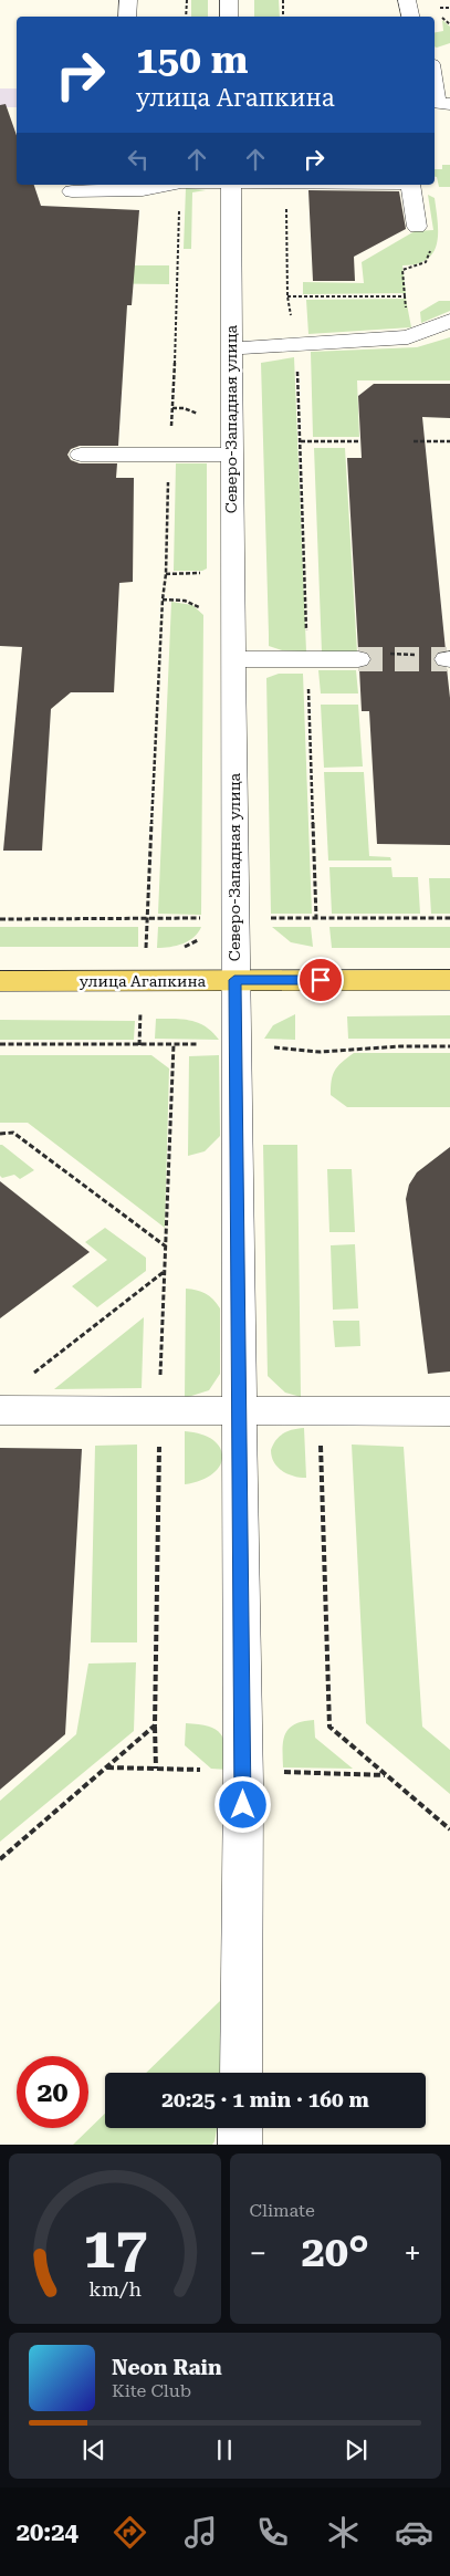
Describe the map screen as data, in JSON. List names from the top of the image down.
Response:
{
  "streets": {
    "main road": ["улица Агапкина"],
    "street": ["Северо-Западная улица"]
  },
  "crossings": [
    ["Северо-Западная улица", "улица Агапкина"]
  ],
  "page": {
    "turn": ["150 m", "улица Агапкина"],
    "limit": "20",
    "trip": "20:25 · 1 min · 160 m",
    "tile": "Climate",
    "heat": ["−", "20°", "+"],
    "song": ["Neon Rain", "Kite Club"],
    "tabs": "20:24",
    "gauge": ["17", "km/h"]
  }
}
